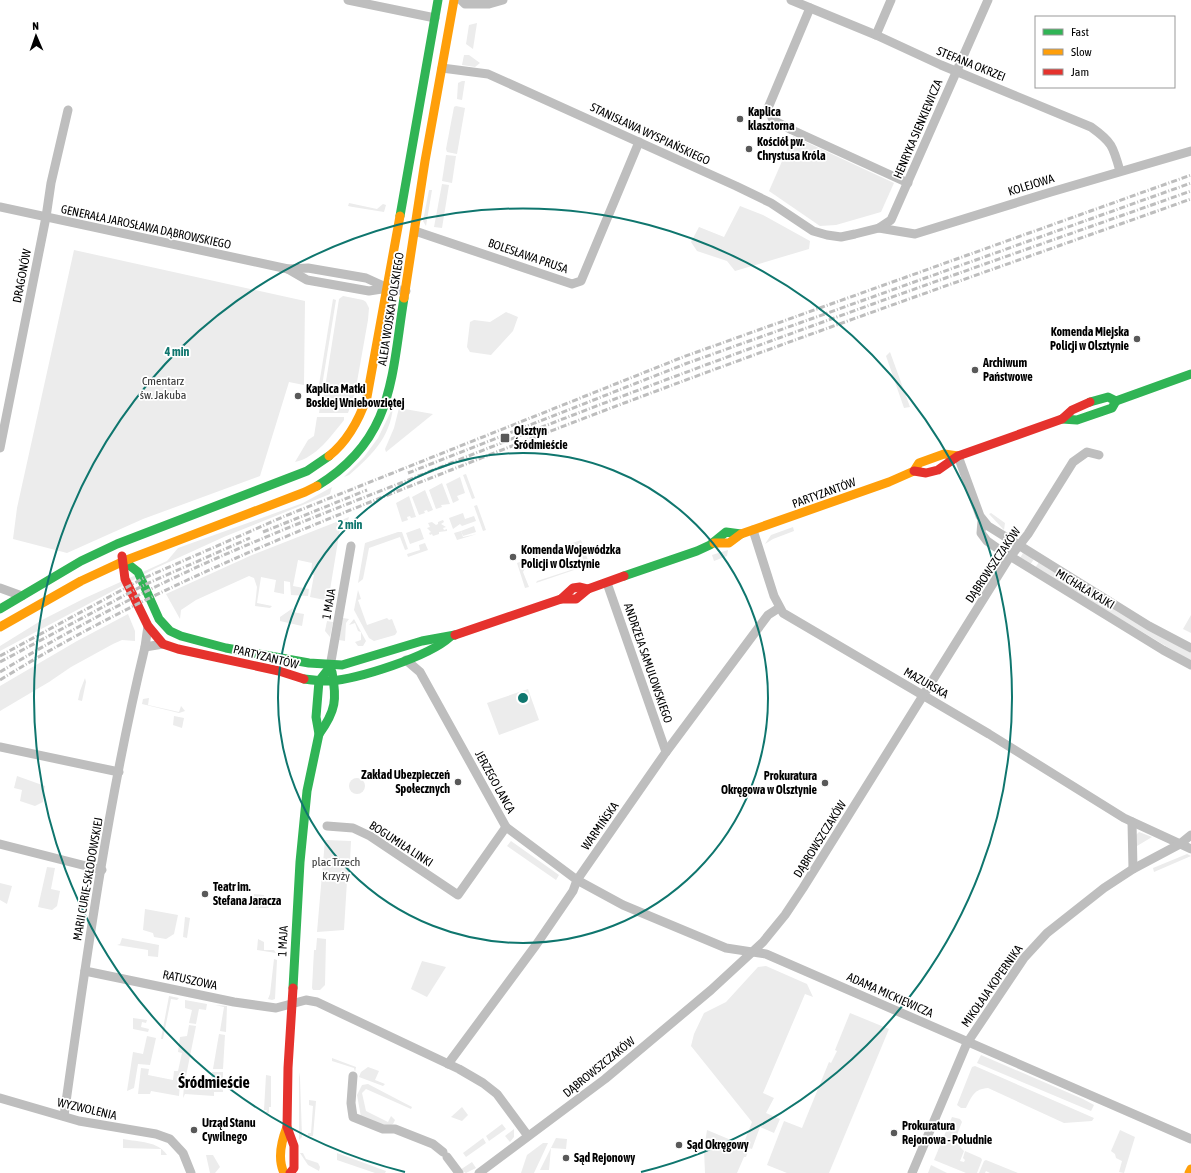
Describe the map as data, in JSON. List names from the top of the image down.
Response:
{
  "streets": {
    "street": [
      "STEFANA OKRZEI",
      "HENRYKA SIENKIEWICZA",
      "STANISŁAWA WYSPIAŃSKIEGO",
      "KOLEJOWA",
      "GENERAŁA JAROSŁAWA DĄBROWSKIEGO",
      "BOLESŁAWA PRUSA",
      "DRAGONÓW",
      "ALEJA WOJSKA POLSKIEGO",
      "PARTYZANTÓW",
      "DĄBROWSZCZAKÓW",
      "MICHAŁA KAJKI",
      "1 MAJA",
      "ANDRZEJA SAMULOWSKIEGO",
      "MAZURSKA",
      "JERZEGO LANCA",
      "WARMIŃSKA",
      "BOGUMIŁA LINKI",
      "MARII CURIE-SKŁODOWSKIEJ",
      "RATUSZOWA",
      "MIKOŁAJA KOPERNIKA",
      "ADAMA MICKIEWICZA",
      "WYZWOLENIA"
    ]
  },
  "crossings": [
    ["STEFANA OKRZEI", "HENRYKA SIENKIEWICZA"],
    ["STEFANA OKRZEI", "KOLEJOWA"],
    ["HENRYKA SIENKIEWICZA", "STANISŁAWA WYSPIAŃSKIEGO"],
    ["HENRYKA SIENKIEWICZA", "KOLEJOWA"],
    ["STANISŁAWA WYSPIAŃSKIEGO", "BOLESŁAWA PRUSA"],
    ["STANISŁAWA WYSPIAŃSKIEGO", "ALEJA WOJSKA POLSKIEGO"],
    ["GENERAŁA JAROSŁAWA DĄBROWSKIEGO", "DRAGONÓW"],
    ["GENERAŁA JAROSŁAWA DĄBROWSKIEGO", "ALEJA WOJSKA POLSKIEGO"],
    ["BOLESŁAWA PRUSA", "ALEJA WOJSKA POLSKIEGO"],
    ["ALEJA WOJSKA POLSKIEGO", "PARTYZANTÓW"],
    ["PARTYZANTÓW", "MICHAŁA KAJKI"],
    ["PARTYZANTÓW", "1 MAJA"],
    ["PARTYZANTÓW", "ANDRZEJA SAMULOWSKIEGO"],
    ["PARTYZANTÓW", "JERZEGO LANCA"],
    ["PARTYZANTÓW", "MARII CURIE-SKŁODOWSKIEJ"],
    ["DĄBROWSZCZAKÓW", "MICHAŁA KAJKI"],
    ["DĄBROWSZCZAKÓW", "MAZURSKA"],
    ["DĄBROWSZCZAKÓW", "RATUSZOWA"],
    ["DĄBROWSZCZAKÓW", "ADAMA MICKIEWICZA"],
    ["1 MAJA", "RATUSZOWA"],
    ["ANDRZEJA SAMULOWSKIEGO", "WARMIŃSKA"],
    ["MAZURSKA", "WARMIŃSKA"],
    ["MAZURSKA", "MIKOŁAJA KOPERNIKA"],
    ["JERZEGO LANCA", "WARMIŃSKA"],
    ["JERZEGO LANCA", "BOGUMIŁA LINKI"],
    ["JERZEGO LANCA", "ADAMA MICKIEWICZA"],
    ["WARMIŃSKA", "RATUSZOWA"],
    ["WARMIŃSKA", "ADAMA MICKIEWICZA"],
    ["MARII CURIE-SKŁODOWSKIEJ", "RATUSZOWA"],
    ["MARII CURIE-SKŁODOWSKIEJ", "WYZWOLENIA"],
    ["MIKOŁAJA KOPERNIKA", "ADAMA MICKIEWICZA"]
  ],
  "districts": ["Śródmieście"],
  "parks": ["Cmentarz św. Jakuba", "plac Trzech Krzyży"],
  "places": {
    "other": [
      "Kaplica klasztorna",
      "Kościół pw. Chrystusa Króla",
      "Komenda Miejska Policji w Olsztynie",
      "Archiwum Państwowe",
      "Kaplica Matki Boskiej Wniebowziętej",
      "Komenda Wojewódzka Policji w Olsztynie",
      "Zakład Ubezpieczeń Społecznych",
      "Prokuratura Okręgowa w Olsztynie",
      "Teatr im. Stefana Jaracza",
      "Urząd Stanu Cywilnego",
      "Prokuratura Rejonowa - Południe",
      "Sąd Okręgowy",
      "Sąd Rejonowy"
    ],
    "transit": ["Olsztyn Śródmieście"]
  },
  "legend": ["Fast", "Slow", "Jam"],
  "north": "top",
  "rings": ["4 min", "2 min"]
}
